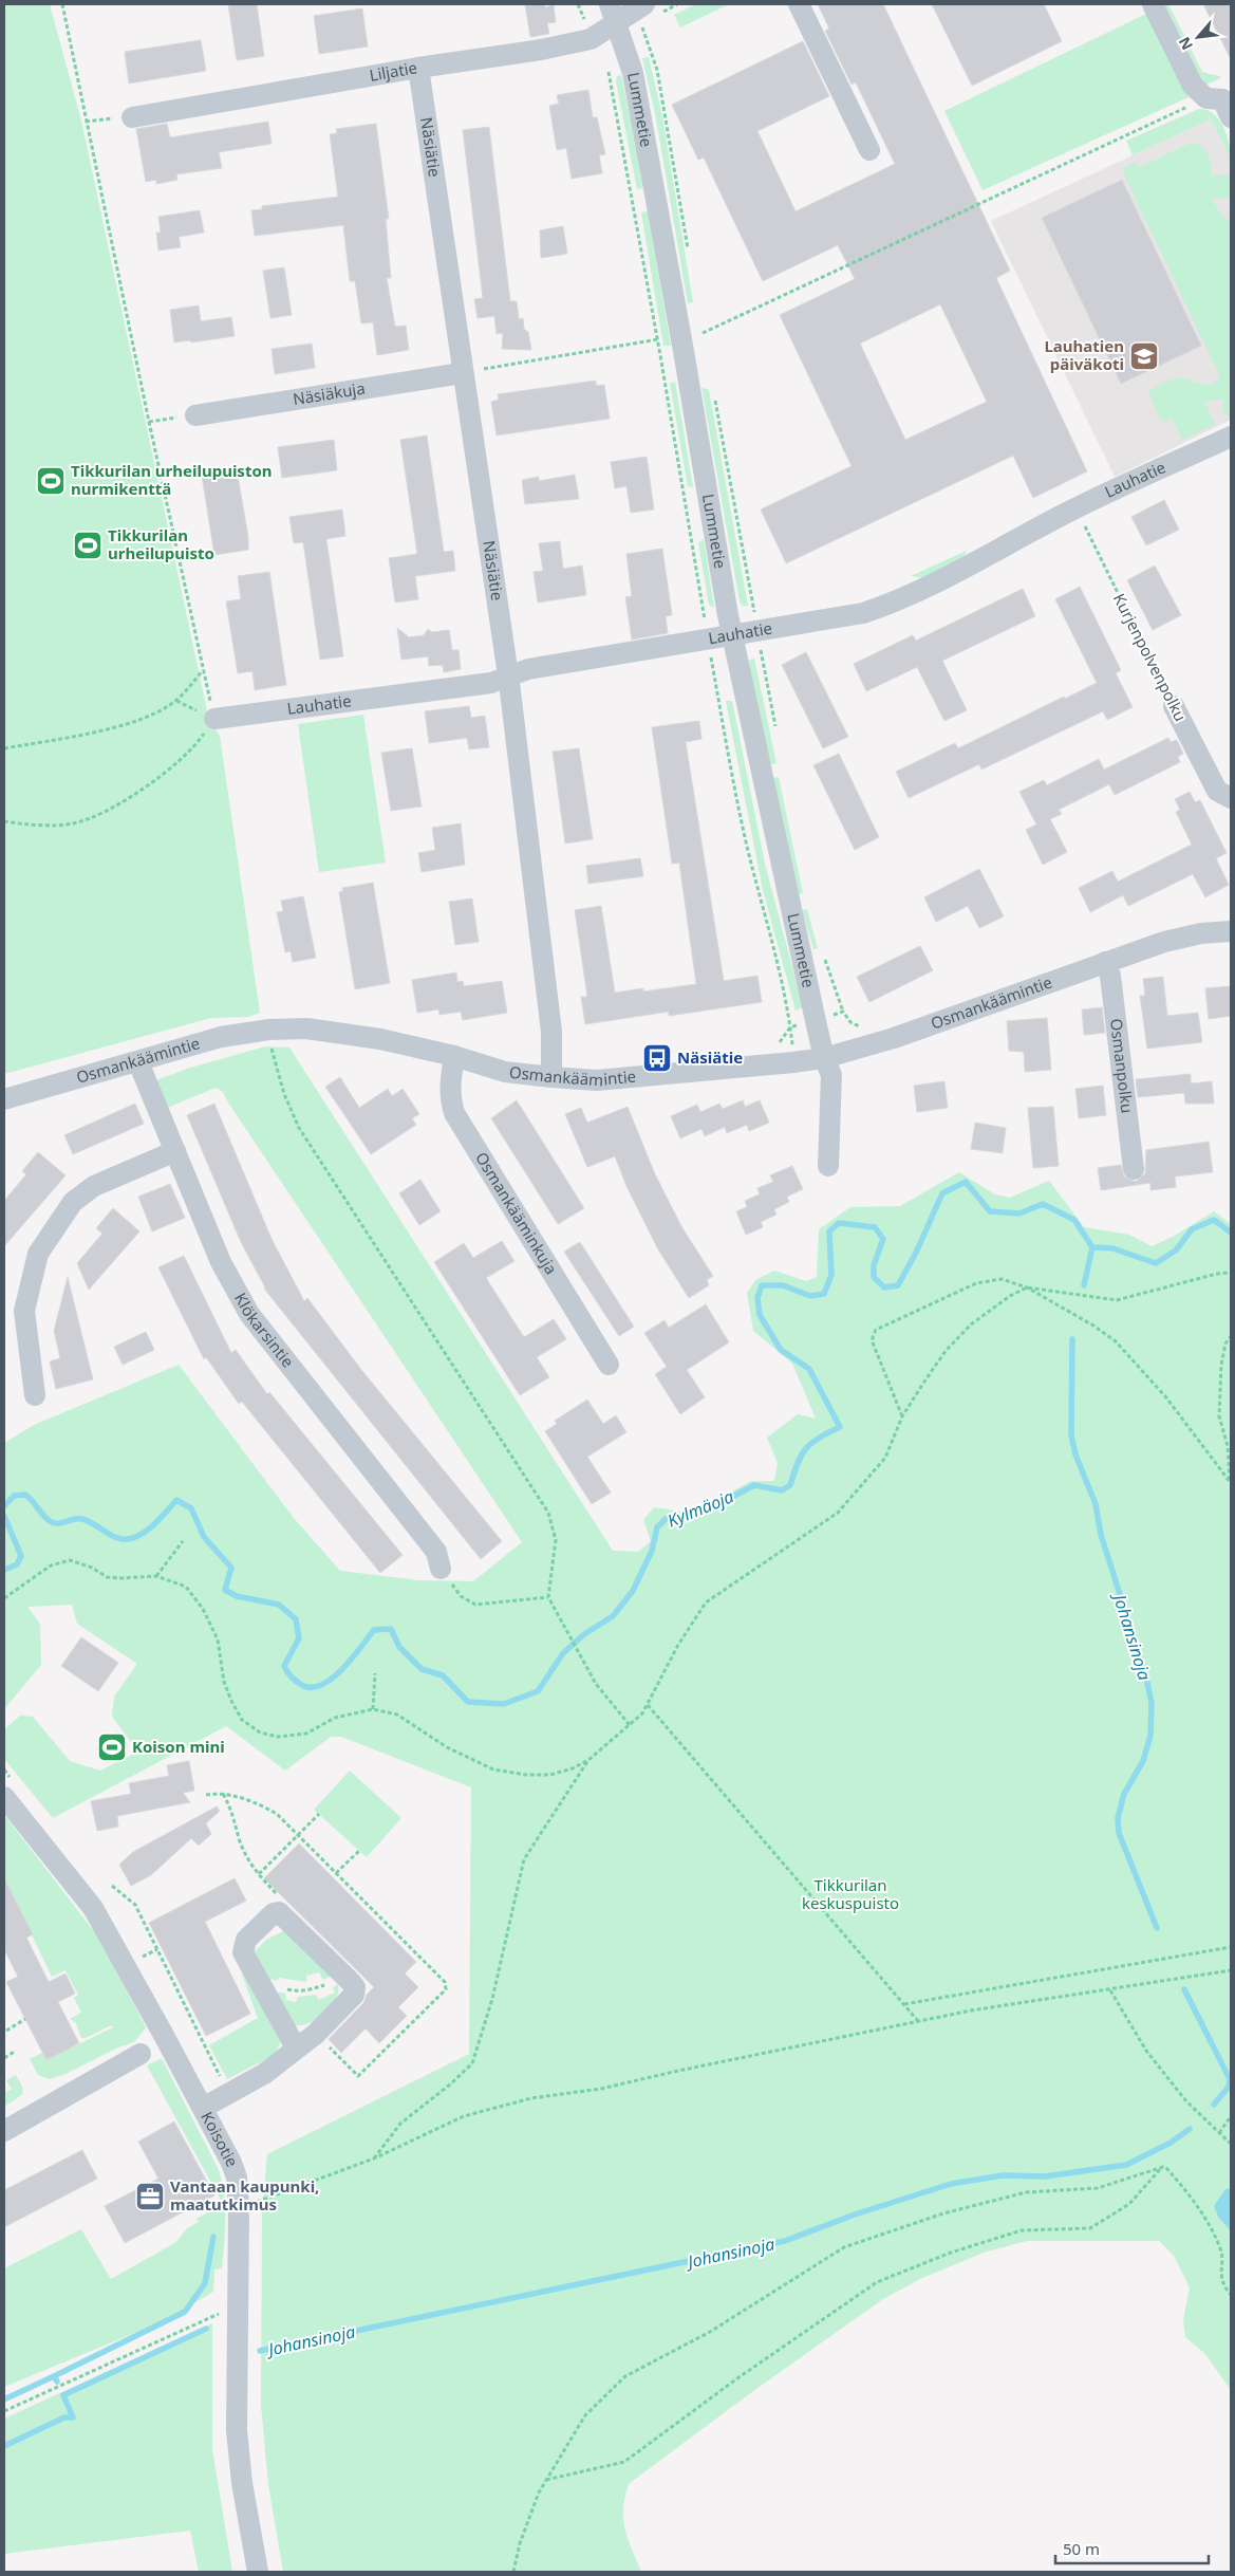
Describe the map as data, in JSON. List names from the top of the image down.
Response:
{
  "streets": {
    "street": [
      "Liljatie",
      "Lummetie",
      "Näsiätie",
      "Näsiäkuja",
      "Lauhatie",
      "Kurjenpolvenpolku",
      "Osmankäämintie",
      "Osmanpolku",
      "Osmankääminkuja",
      "Klökarsintie",
      "Koisotie"
    ]
  },
  "crossings": [
    ["Liljatie", "Lummetie"],
    ["Liljatie", "Näsiätie"],
    ["Lummetie", "Lauhatie"],
    ["Lummetie", "Osmankäämintie"],
    ["Näsiätie", "Näsiäkuja"],
    ["Näsiätie", "Lauhatie"],
    ["Näsiätie", "Osmankäämintie"],
    ["Lauhatie", "Kurjenpolvenpolku"],
    ["Osmankäämintie", "Osmanpolku"],
    ["Osmankäämintie", "Osmankääminkuja"],
    ["Osmankäämintie", "Klökarsintie"]
  ],
  "water": ["Kylmäoja", "Johansinoja"],
  "parks": ["Tikkurilan keskuspuisto"],
  "places": {
    "school or university": ["Lauhatien päiväkoti"],
    "sports": ["Tikkurilan urheilupuiston nurmikenttä", "Tikkurilan urheilupuisto", "Koison mini"],
    "bus stop": ["Näsiätie"],
    "office": ["Vantaan kaupunki, maatutkimus"]
  },
  "scale_bar": "50 m",
  "north": "bottom left"
}
